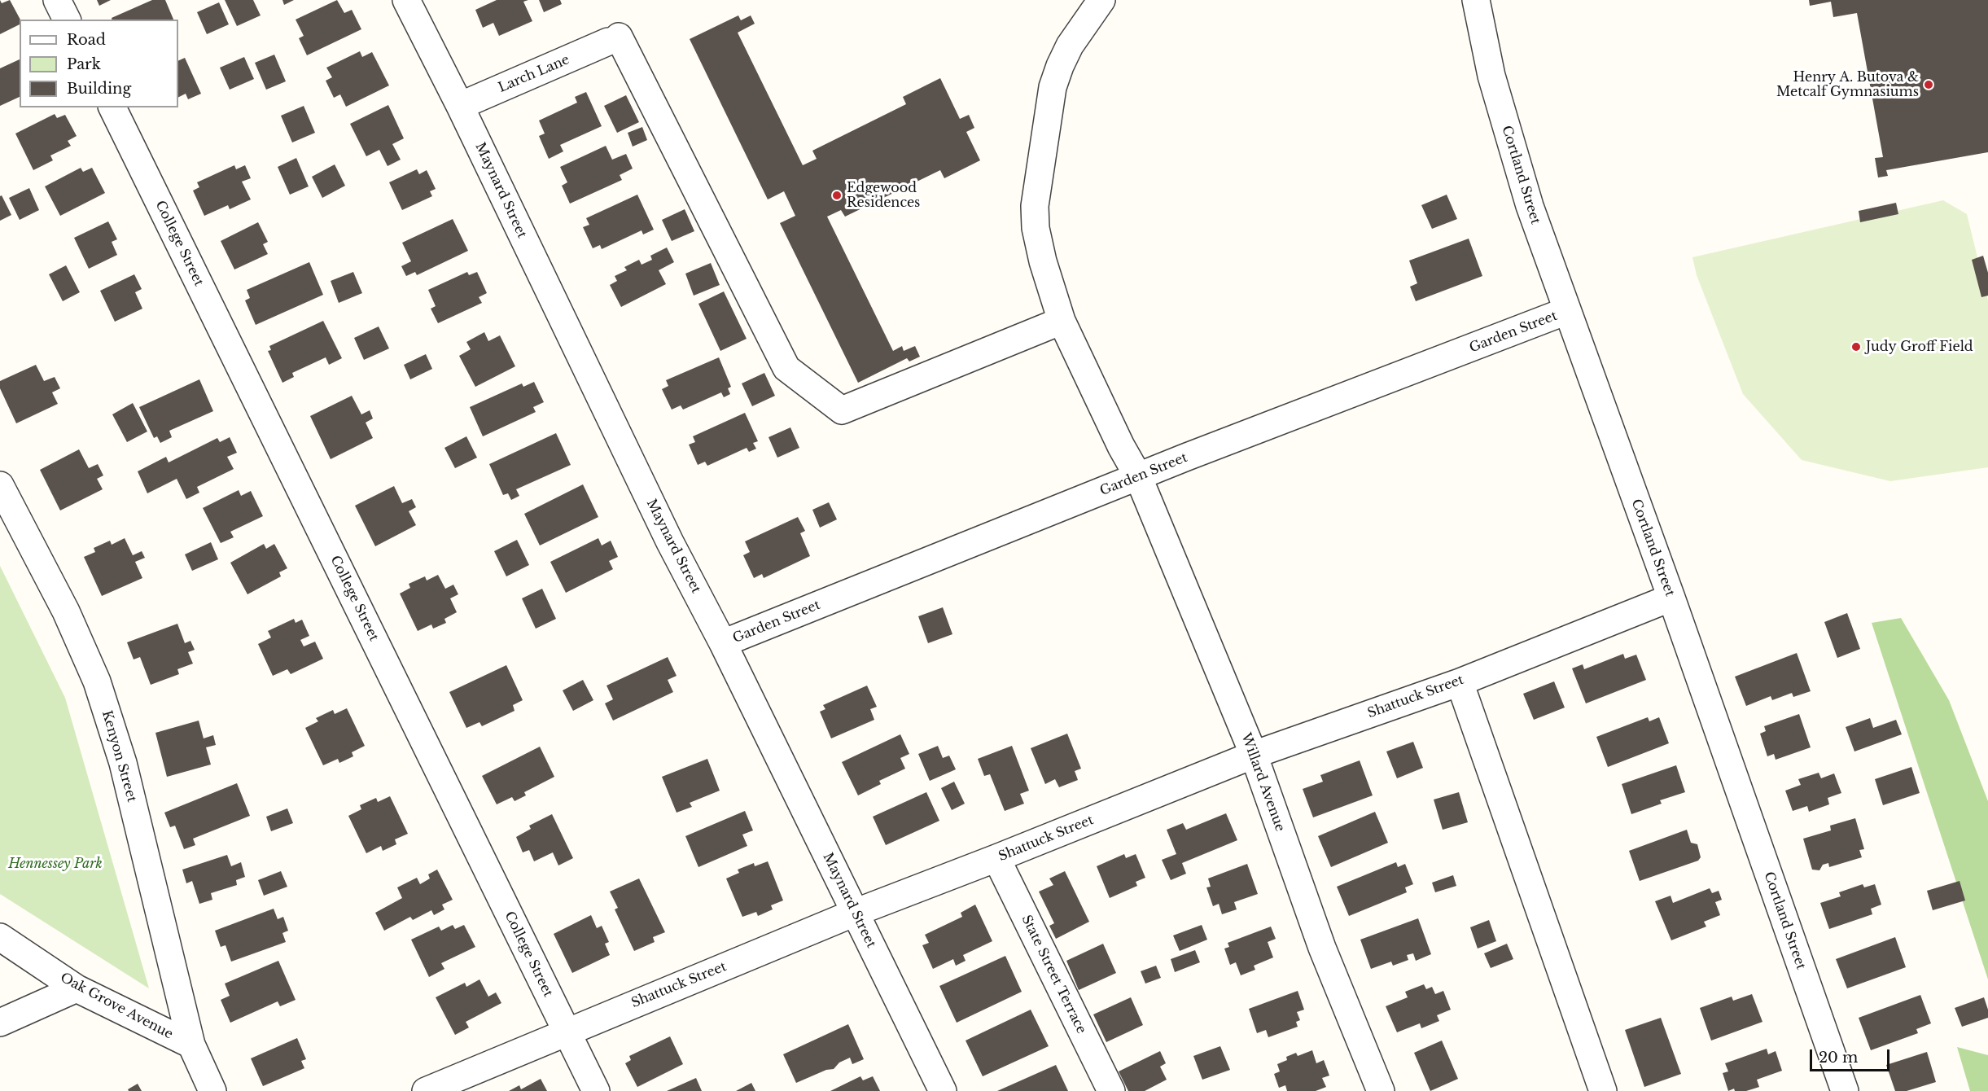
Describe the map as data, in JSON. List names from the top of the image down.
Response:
{
  "streets": {
    "street": [
      "Larch Lane",
      "Cortland Street",
      "Maynard Street",
      "College Street",
      "Garden Street",
      "Shattuck Street",
      "Kenyon Street",
      "Willard Avenue",
      "State Street Terrace",
      "Oak Grove Avenue"
    ]
  },
  "crossings": [
    ["Larch Lane", "Maynard Street"],
    ["Larch Lane", "Willard Avenue"],
    ["Cortland Street", "Garden Street"],
    ["Cortland Street", "Shattuck Street"],
    ["Maynard Street", "Garden Street"],
    ["Maynard Street", "Shattuck Street"],
    ["College Street", "Shattuck Street"],
    ["Garden Street", "Willard Avenue"],
    ["Shattuck Street", "Willard Avenue"],
    ["Shattuck Street", "State Street Terrace"],
    ["Kenyon Street", "Oak Grove Avenue"]
  ],
  "parks": ["Hennessey Park"],
  "places": ["Henry A. Butova & Metcalf Gymnasiums", "Edgewood Residences", "Judy Groff Field"],
  "legend": ["Road", "Park", "Building"],
  "scale_bar": "20 m"
}
